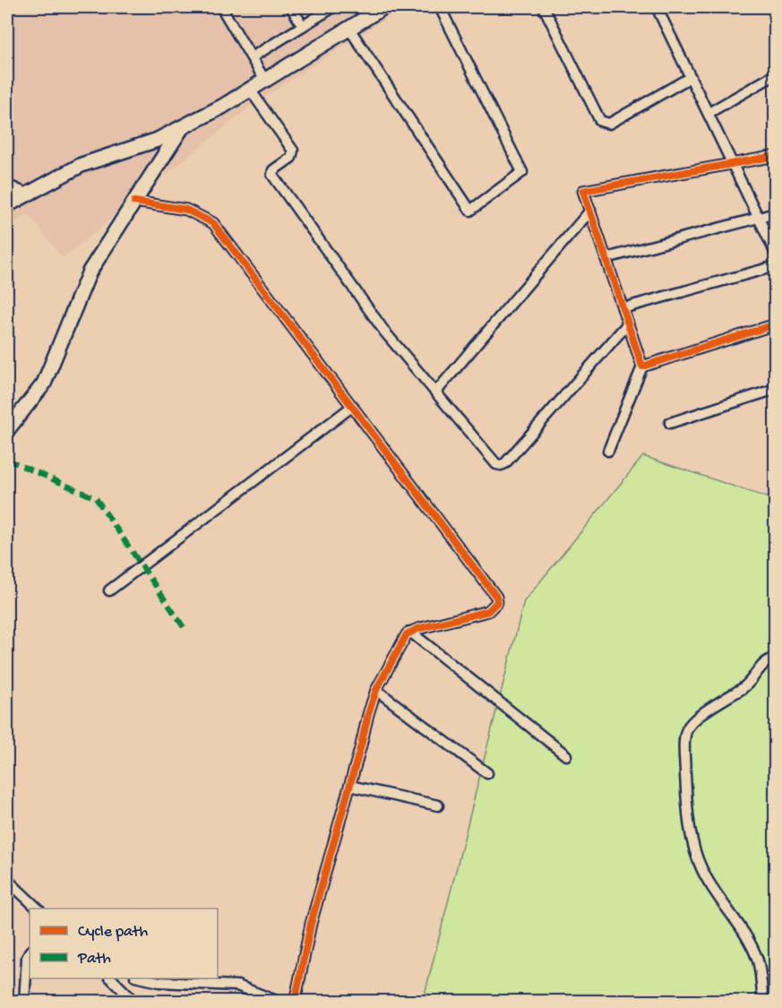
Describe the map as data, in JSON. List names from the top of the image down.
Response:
{
  "legend": ["Cycle path", "Path"]
}
